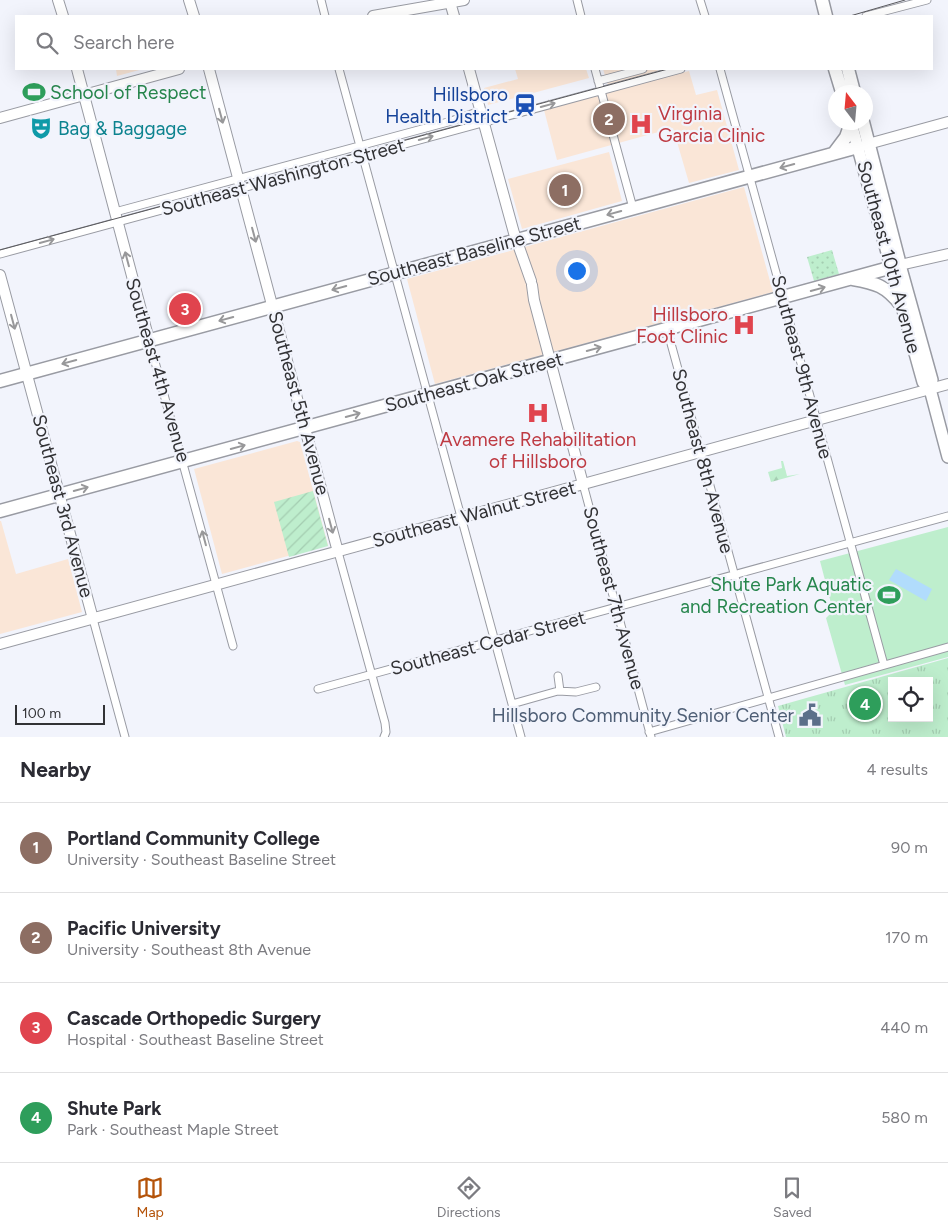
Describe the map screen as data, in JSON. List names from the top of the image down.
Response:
{
  "streets": {
    "highway": ["Southeast Baseline Street", "Southeast 10th Avenue", "Southeast Oak Street"],
    "street": [
      "Southeast Washington Street",
      "Southeast 9th Avenue",
      "Southeast 4th Avenue",
      "Southeast 5th Avenue",
      "Southeast 8th Avenue",
      "Southeast 3rd Avenue",
      "Southeast Walnut Street",
      "Southeast 7th Avenue",
      "Southeast Cedar Street"
    ]
  },
  "crossings": [
    ["Southeast Washington Street", "Southeast 4th Avenue"],
    ["Southeast Washington Street", "Southeast 5th Avenue"],
    ["Southeast Washington Street", "Southeast 7th Avenue"],
    ["Southeast Baseline Street", "Southeast 10th Avenue"],
    ["Southeast Baseline Street", "Southeast 9th Avenue"],
    ["Southeast Baseline Street", "Southeast 4th Avenue"],
    ["Southeast Baseline Street", "Southeast 5th Avenue"],
    ["Southeast Baseline Street", "Southeast 3rd Avenue"],
    ["Southeast Baseline Street", "Southeast 7th Avenue"],
    ["Southeast 10th Avenue", "Southeast Oak Street"],
    ["Southeast 10th Avenue", "Southeast Walnut Street"],
    ["Southeast 9th Avenue", "Southeast Oak Street"],
    ["Southeast 9th Avenue", "Southeast Walnut Street"],
    ["Southeast 9th Avenue", "Southeast Cedar Street"],
    ["Southeast 4th Avenue", "Southeast Oak Street"],
    ["Southeast 4th Avenue", "Southeast Walnut Street"],
    ["Southeast Oak Street", "Southeast 5th Avenue"],
    ["Southeast Oak Street", "Southeast 8th Avenue"],
    ["Southeast Oak Street", "Southeast 3rd Avenue"],
    ["Southeast Oak Street", "Southeast 7th Avenue"],
    ["Southeast 5th Avenue", "Southeast Walnut Street"],
    ["Southeast 5th Avenue", "Southeast Cedar Street"],
    ["Southeast 8th Avenue", "Southeast Walnut Street"],
    ["Southeast 8th Avenue", "Southeast Cedar Street"],
    ["Southeast 3rd Avenue", "Southeast Walnut Street"],
    ["Southeast Walnut Street", "Southeast 7th Avenue"],
    ["Southeast 7th Avenue", "Southeast Cedar Street"]
  ],
  "one_way": [
    "Southeast Baseline Street",
    "Southeast 4th Avenue",
    "Southeast Oak Street",
    "Southeast 5th Avenue"
  ],
  "places": {
    "sports": ["School of Respect", "Shute Park Aquatic and Recreation Center"],
    "station": ["Hillsboro Health District"],
    "hospital": ["Virginia Garcia Clinic", "Hillsboro Foot Clinic", "Avamere Rehabilitation of Hillsboro"],
    "theatre": ["Bag & Baggage"],
    "public building": ["Hillsboro Community Senior Center"]
  },
  "scale_bar": "100 m",
  "north": "top",
  "page": {
    "search": "Search here",
    "pins": [
      "2",
      "1",
      "3",
      "4"
    ],
    "scale": "100 m",
    "heading": ["Nearby", "4 results"],
    "list": [
      {
        "mark": "1",
        "name": "Portland Community College",
        "note": "University · Southeast Baseline Street",
        "value": "90 m"
      },
      {
        "mark": "2",
        "name": "Pacific University",
        "note": "University · Southeast 8th Avenue",
        "value": "170 m"
      },
      {
        "mark": "3",
        "name": "Cascade Orthopedic Surgery",
        "note": "Hospital · Southeast Baseline Street",
        "value": "440 m"
      },
      {
        "mark": "4",
        "name": "Shute Park",
        "note": "Park · Southeast Maple Street",
        "value": "580 m"
      }
    ],
    "nav": ["Map", "Directions", "Saved"]
  }
}
